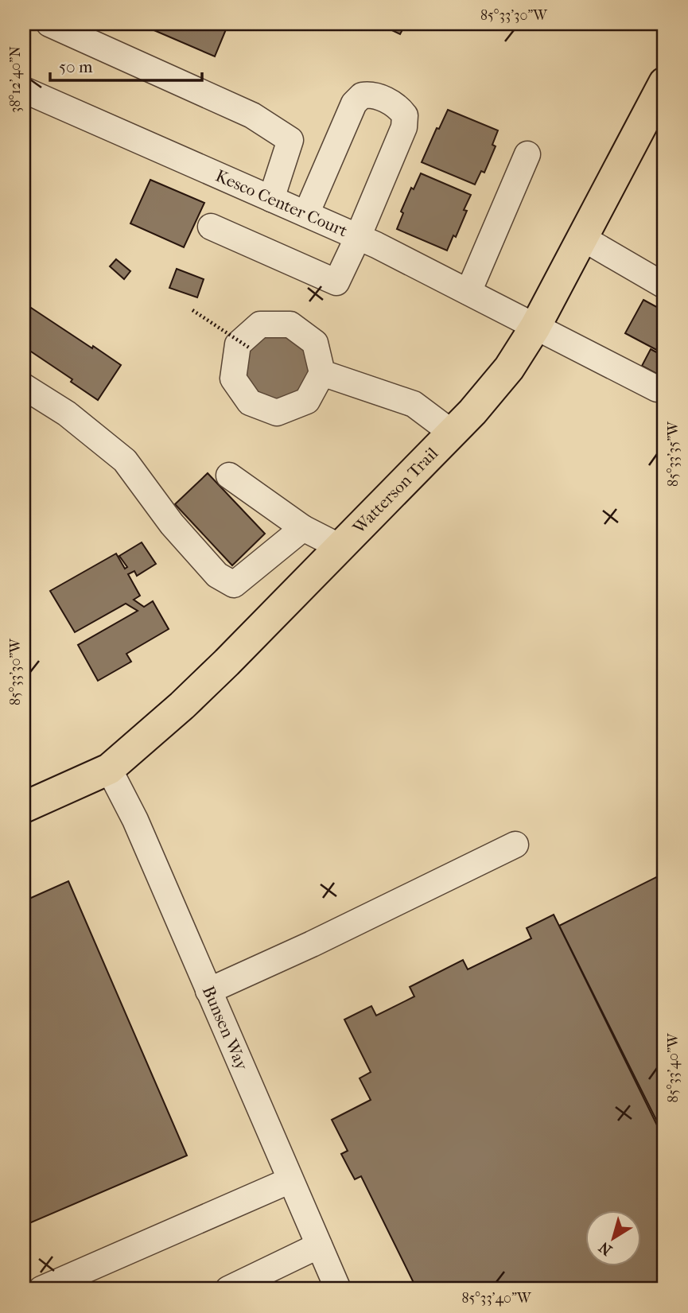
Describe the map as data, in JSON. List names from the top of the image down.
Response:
{
  "streets": {
    "main road": ["Watterson Trail"],
    "street": ["Kesco Center Court", "Bunsen Way"]
  },
  "crossings": [
    ["Kesco Center Court", "Watterson Trail"],
    ["Watterson Trail", "Bunsen Way"]
  ],
  "scale_bar": "50 m",
  "north": "bottom left",
  "coordinates": [
    "85°33'30\"W",
    "38°12'40\"N",
    "85°33'35\"W",
    "85°33'40\"W"
  ]
}
